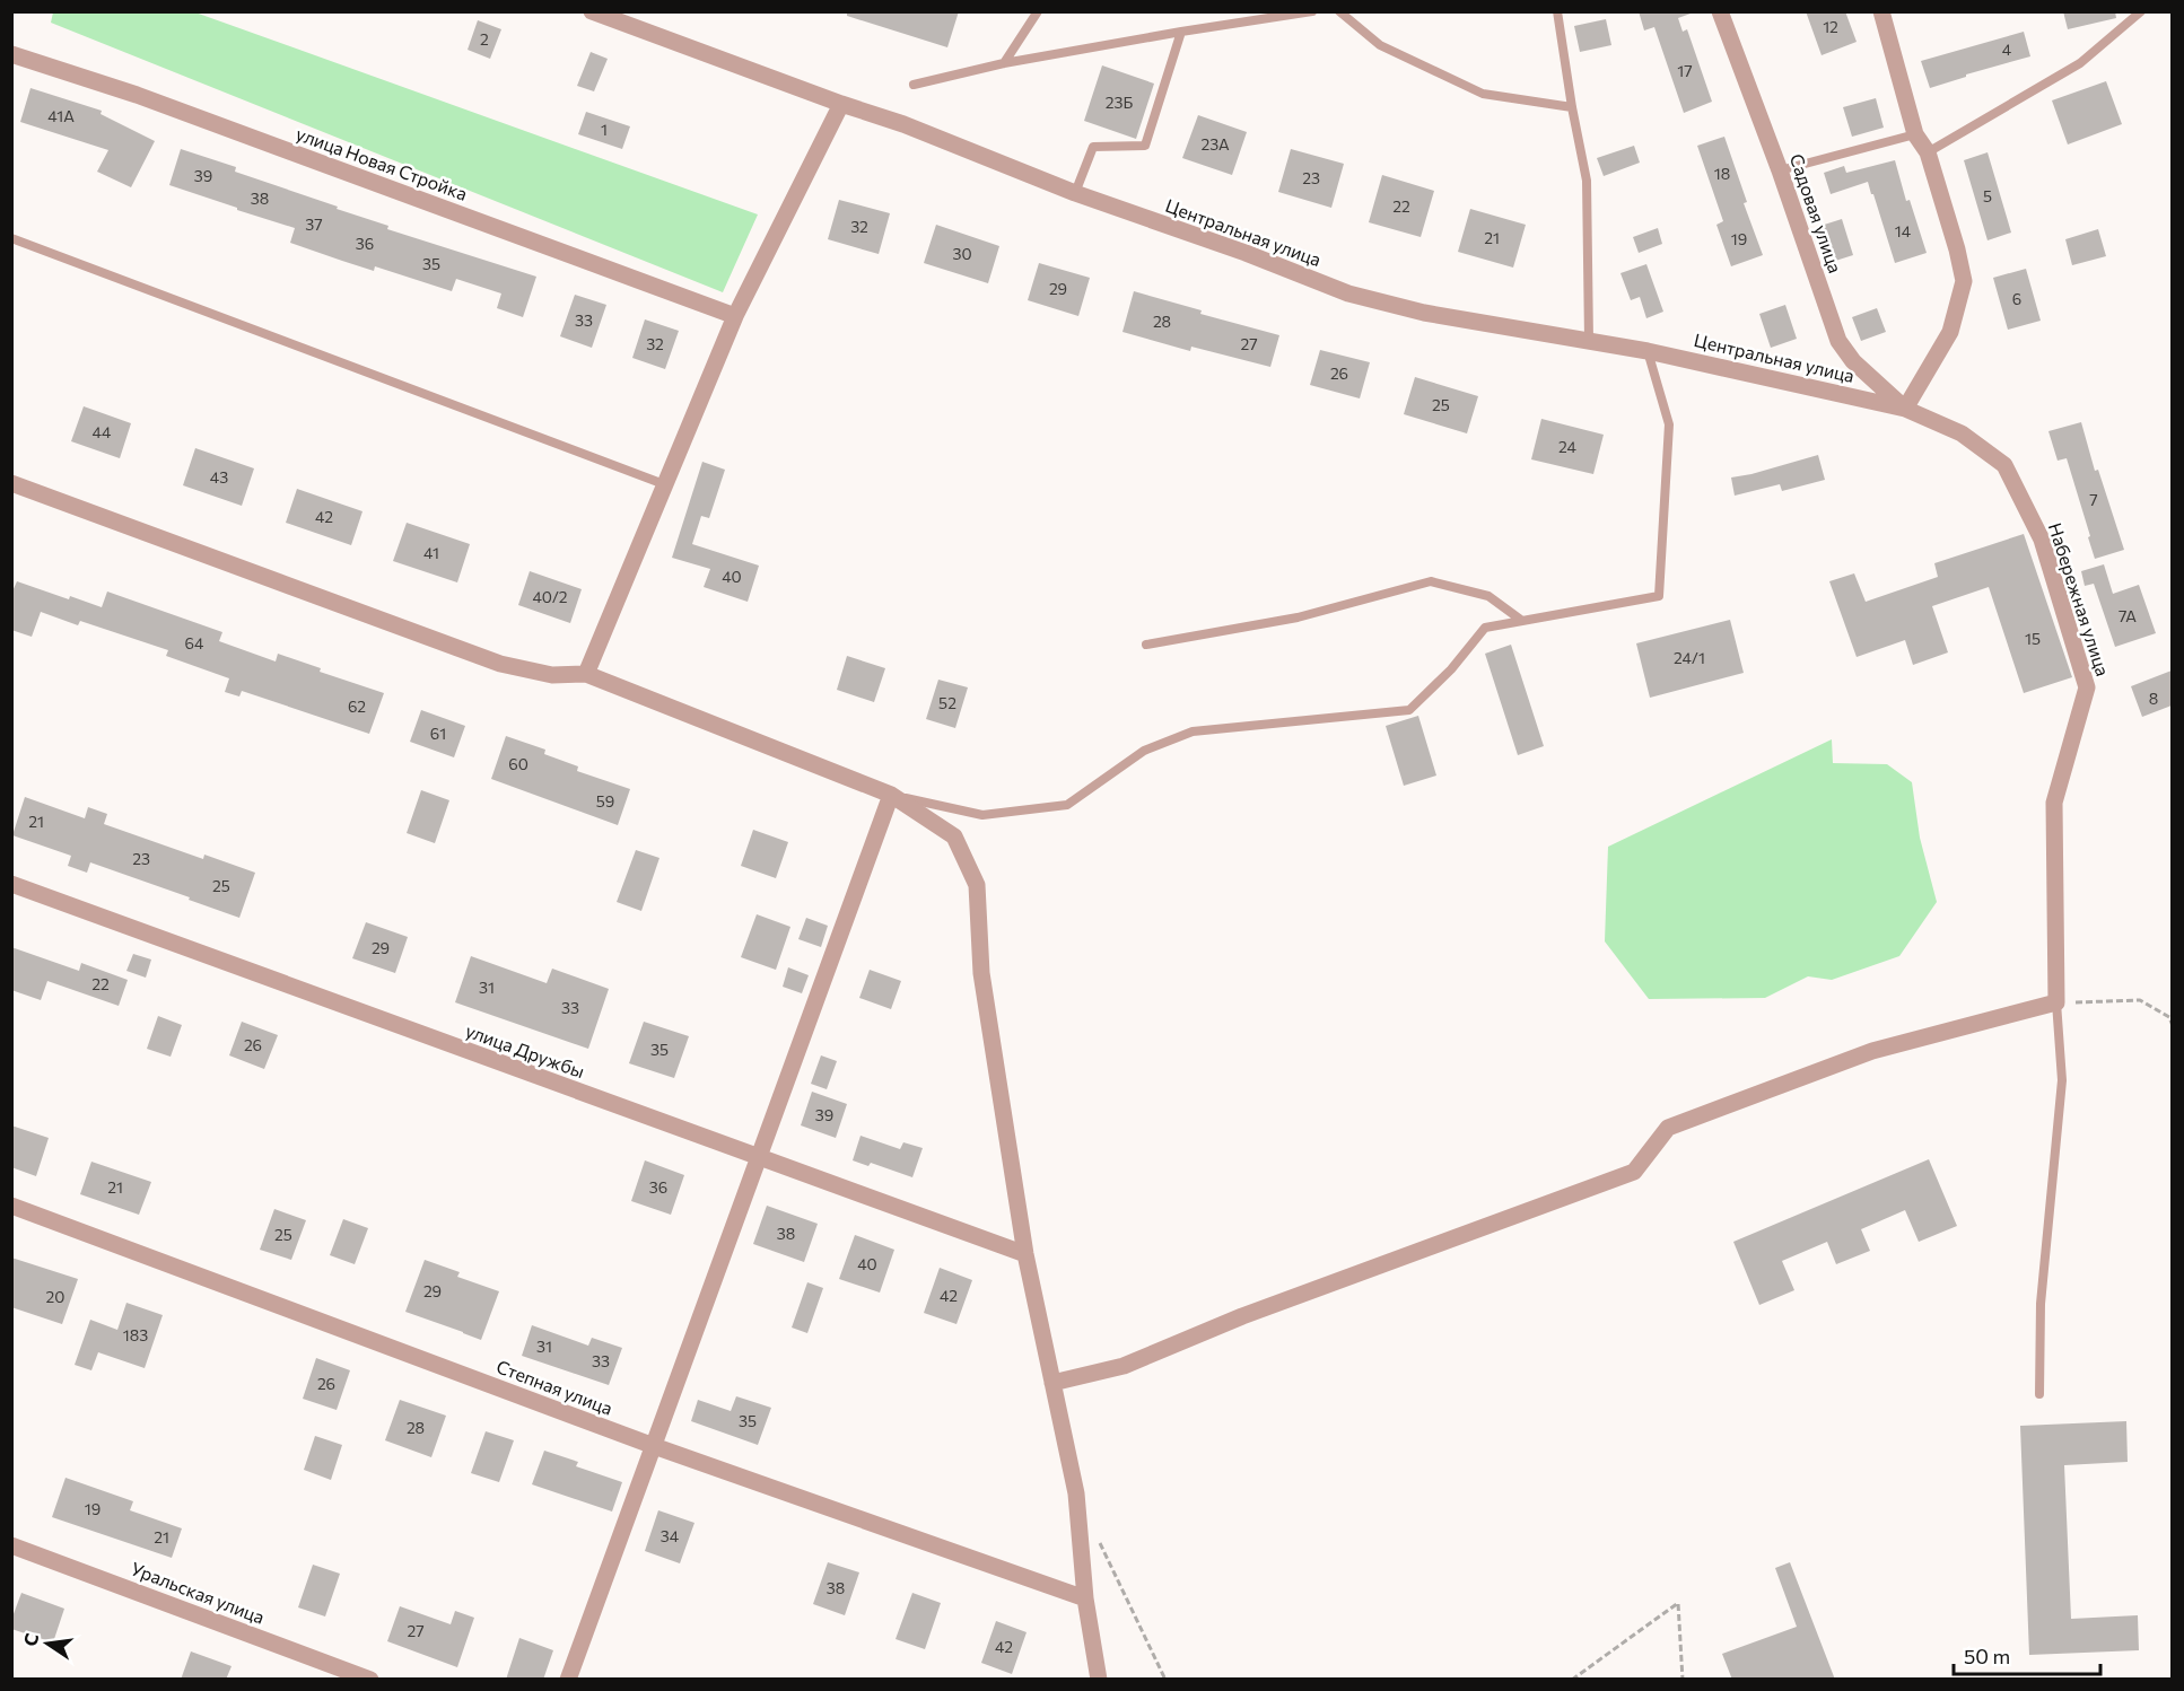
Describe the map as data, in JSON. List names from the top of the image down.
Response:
{
  "streets": {
    "street": [
      "улица Новая Стройка",
      "Садовая улица",
      "Центральная улица",
      "Набережная улица",
      "улица Дружбы",
      "Степная улица",
      "Уральская улица"
    ]
  },
  "crossings": [
    ["Садовая улица", "Центральная улица"],
    ["Садовая улица", "Набережная улица"],
    ["Центральная улица", "Набережная улица"]
  ],
  "house_numbers": [
    "12",
    "2",
    "4",
    "17",
    "23Б",
    "41А",
    "1",
    "23А",
    "18",
    "39",
    "23",
    "5",
    "38",
    "22",
    "37",
    "32",
    "14",
    "21",
    "19",
    "36",
    "30",
    "35",
    "29",
    "6",
    "33",
    "28",
    "32",
    "27",
    "26",
    "25",
    "44",
    "24",
    "43",
    "7",
    "42",
    "41",
    "40",
    "40/2",
    "7А",
    "15",
    "64",
    "24/1",
    "8",
    "52",
    "62",
    "61",
    "60",
    "59",
    "21",
    "23",
    "25",
    "29",
    "22",
    "31",
    "33",
    "26",
    "35",
    "39",
    "21",
    "36",
    "38",
    "25",
    "40",
    "29",
    "42",
    "20",
    "183",
    "31",
    "33",
    "26",
    "35",
    "28",
    "19",
    "34",
    "21",
    "38",
    "27",
    "42"
  ],
  "scale_bar": "50 m",
  "north": "left"
}
